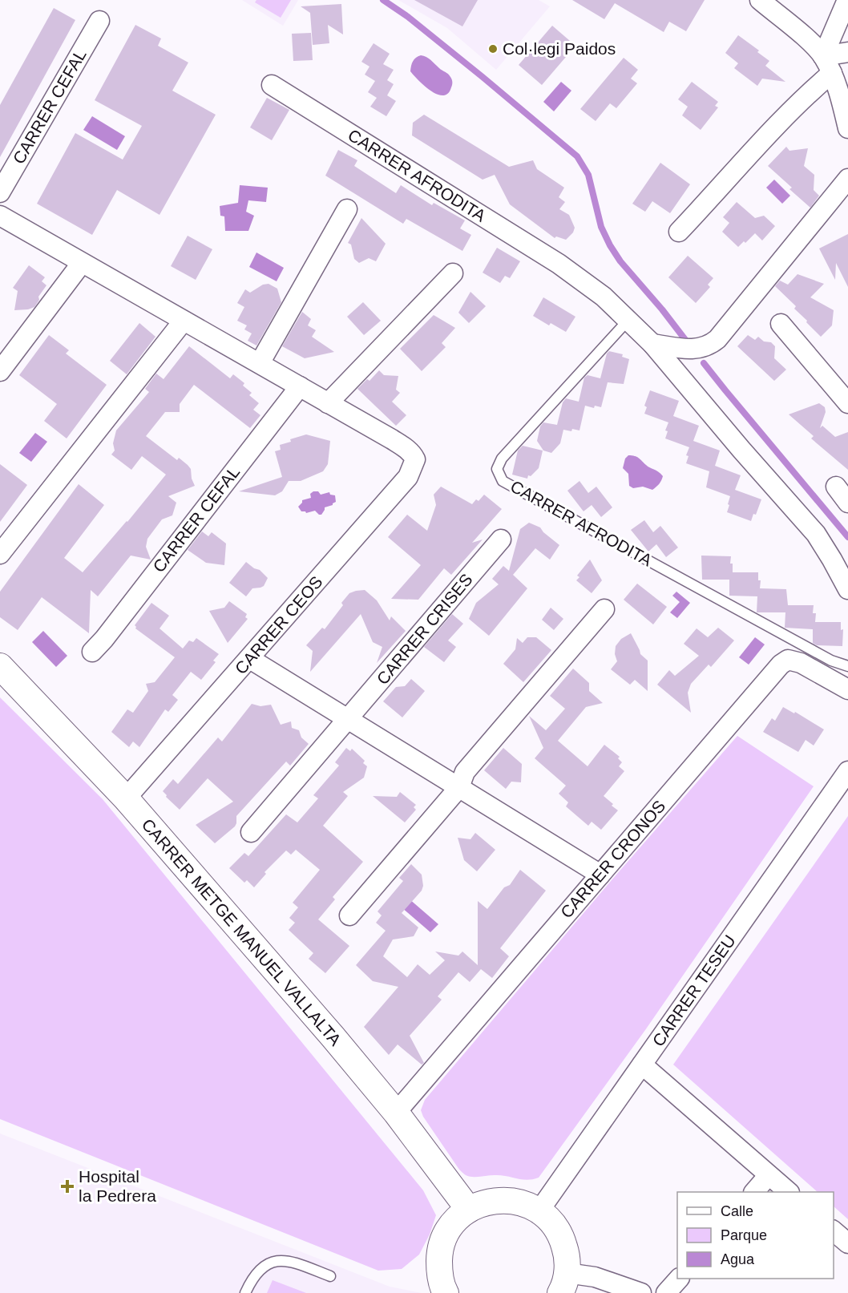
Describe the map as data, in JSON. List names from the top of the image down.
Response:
{
  "streets": {
    "street": [
      "CARRER CEFAL",
      "CARRER AFRODITA",
      "CARRER CEOS",
      "CARRER CRISES",
      "CARRER CRONOS",
      "CARRER METGE MANUEL VALLALTA",
      "CARRER TESEU"
    ]
  },
  "crossings": [
    ["CARRER CEOS", "CARRER METGE MANUEL VALLALTA"],
    ["CARRER CRONOS", "CARRER METGE MANUEL VALLALTA"]
  ],
  "places": {
    "other": ["Col·legi Paidos"],
    "health": ["Hospital la Pedrera"]
  },
  "legend": ["Calle", "Parque", "Agua"]
}
